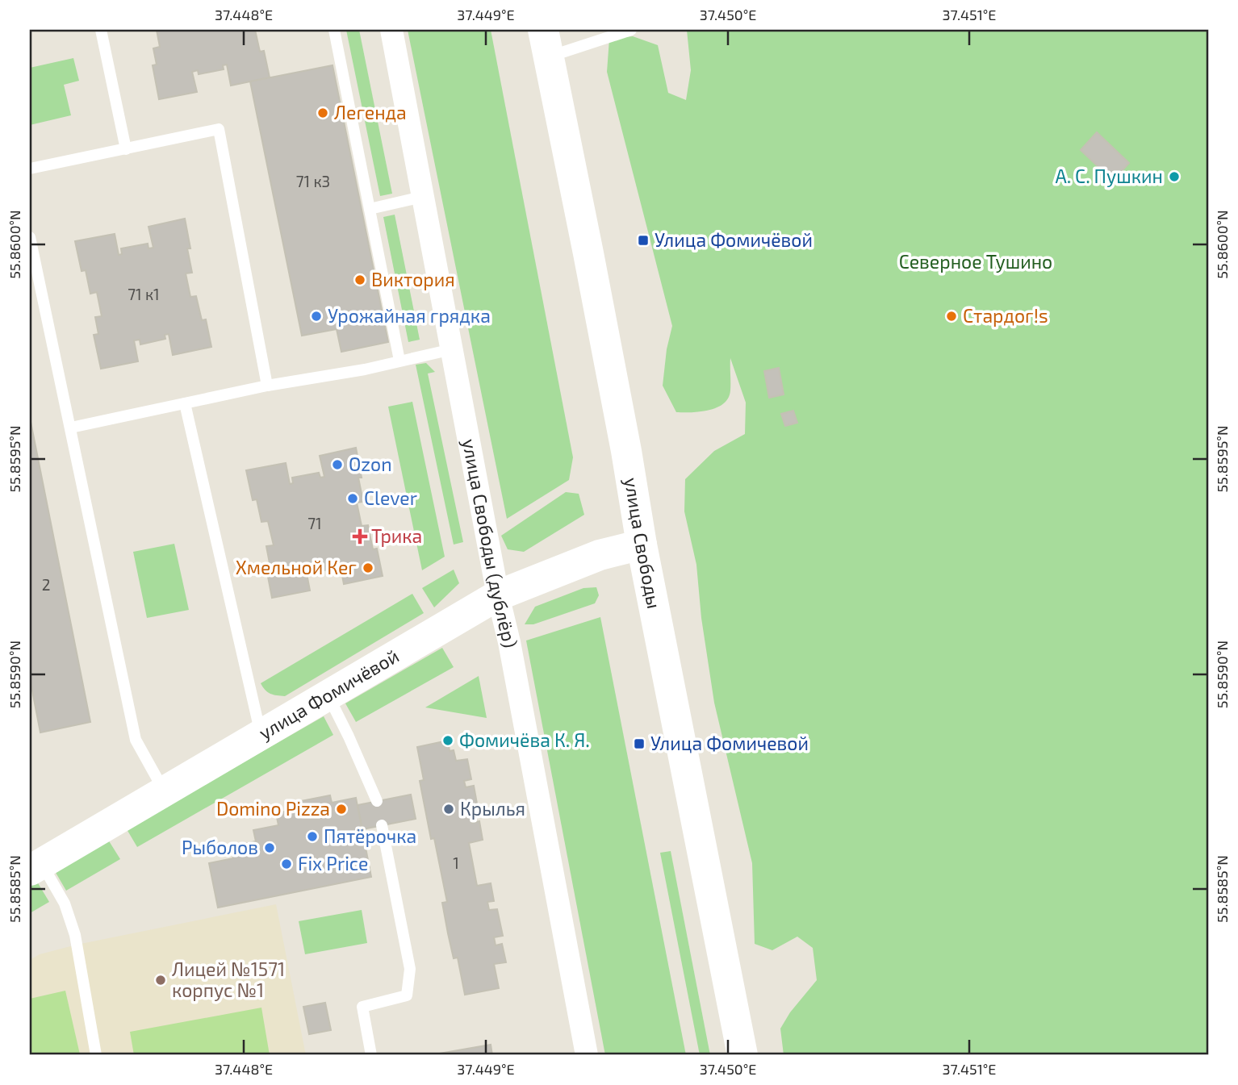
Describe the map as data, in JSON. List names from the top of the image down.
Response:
{
  "streets": {
    "main road": ["улица Свободы", "улица Фомичёвой"],
    "street": ["улица Свободы (дублёр)"]
  },
  "crossings": [
    ["улица Свободы (дублёр)", "улица Фомичёвой"],
    ["улица Свободы", "улица Фомичёвой"]
  ],
  "parks": ["Северное Тушино"],
  "places": {
    "other": [
      "Легенда",
      "А. С. Пушкин",
      "Виктория",
      "Урожайная грядка",
      "Стардог!s",
      "Ozon",
      "Clever",
      "Хмельной Кег",
      "Фомичёва К. Я.",
      "Domino Pizza",
      "Крылья",
      "Пятёрочка",
      "Рыболов",
      "Fix Price",
      "Лицей №1571 корпус №1"
    ],
    "transit": ["Улица Фомичёвой", "Улица Фомичевой"],
    "health": ["Трика"]
  },
  "house_numbers": [
    "71 к3",
    "71 к1",
    "71",
    "2",
    "1"
  ],
  "coordinates": [
    "37.448°E",
    "37.449°E",
    "37.450°E",
    "37.451°E",
    "55.8600°N",
    "55.8595°N",
    "55.8590°N",
    "55.8585°N"
  ]
}
